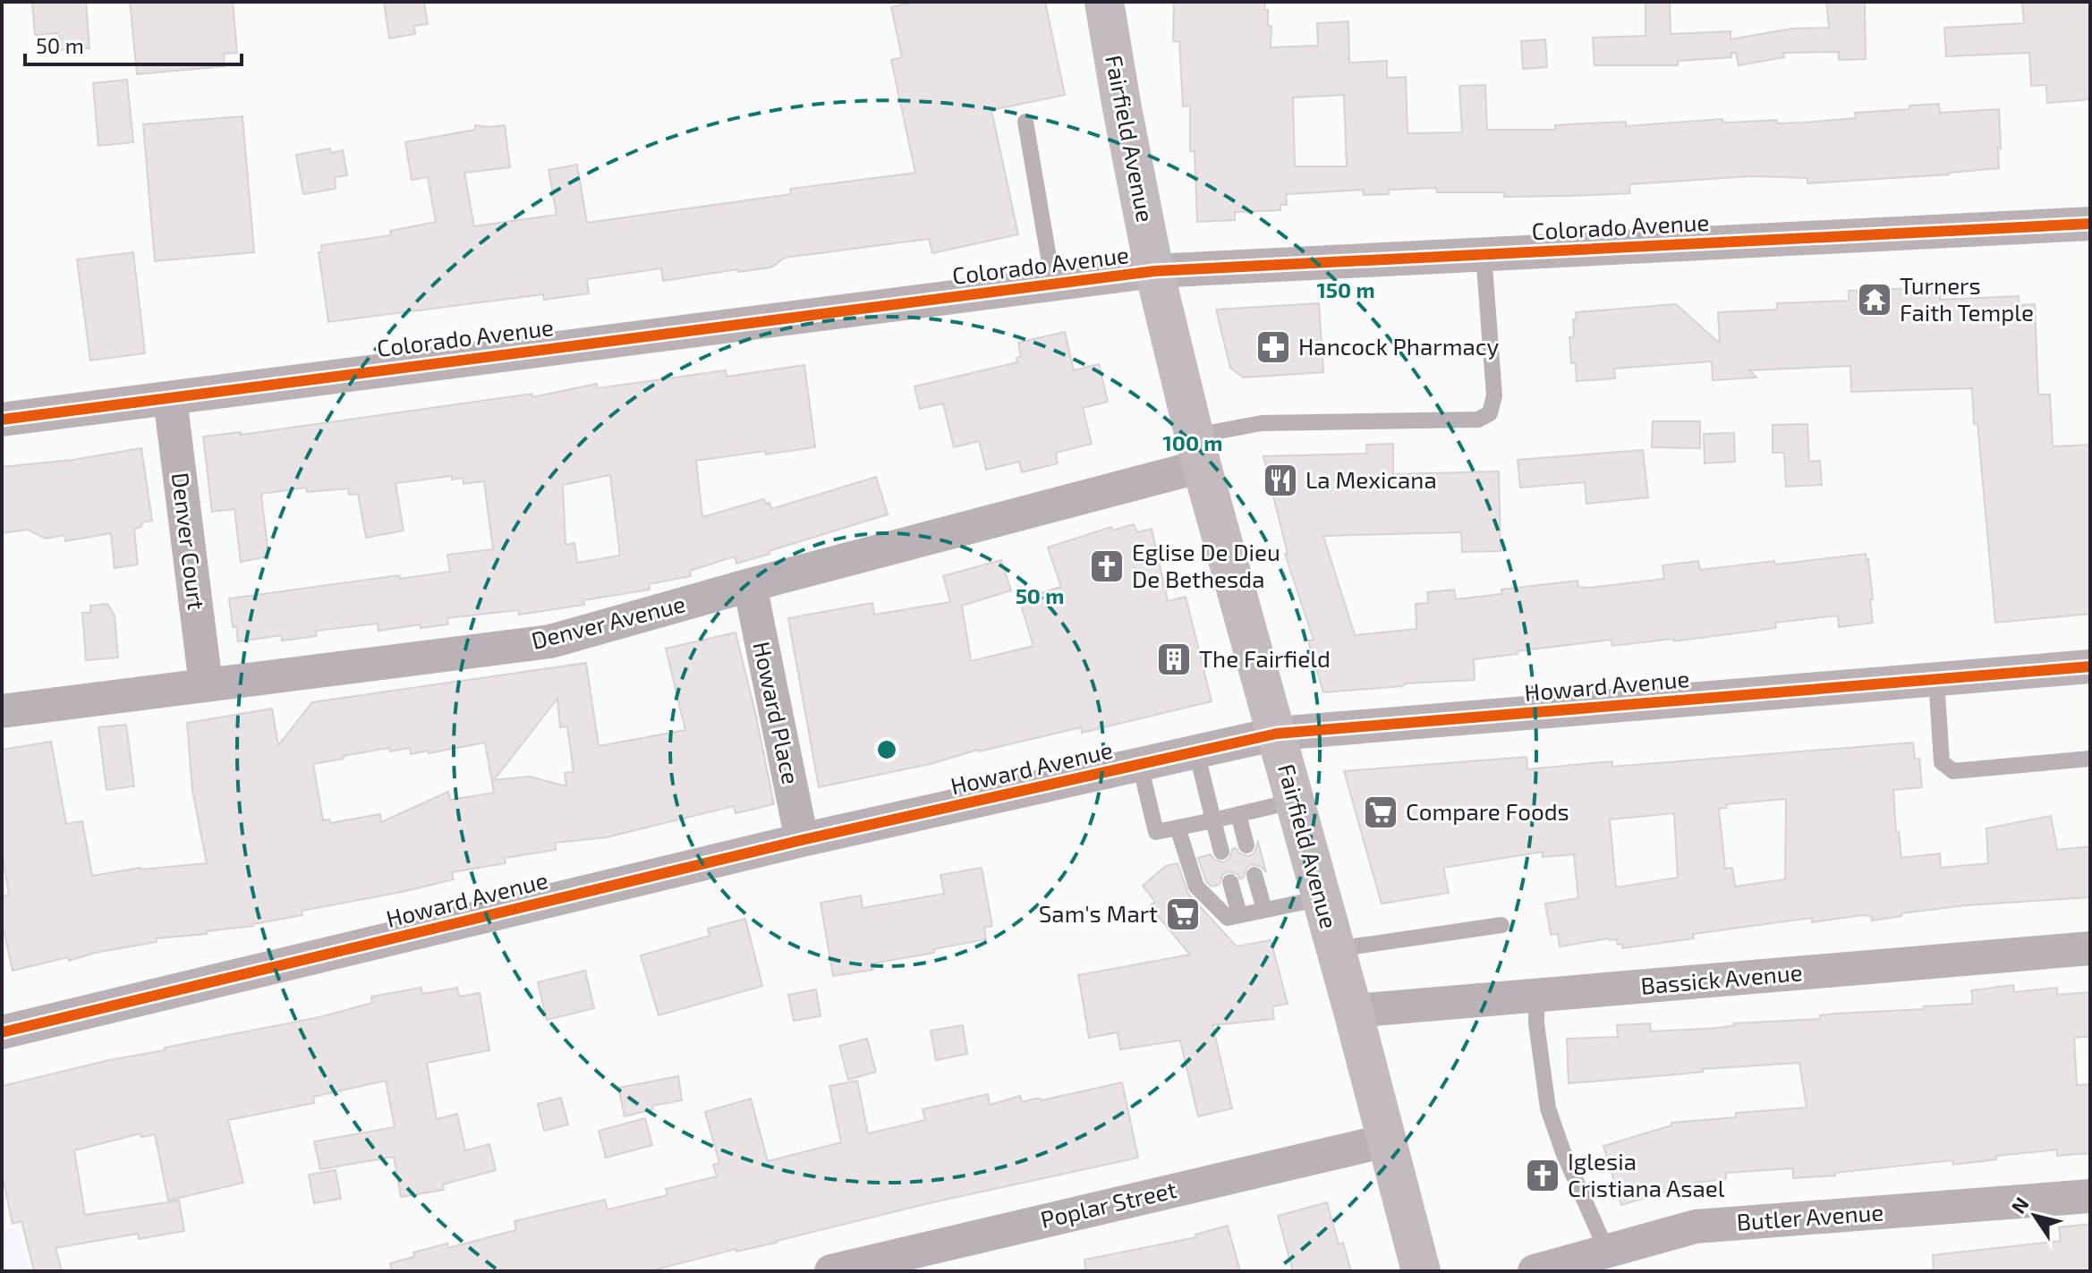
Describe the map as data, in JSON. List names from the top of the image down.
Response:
{
  "streets": {
    "main road": ["Fairfield Avenue"],
    "street": [
      "Colorado Avenue",
      "Denver Court",
      "Denver Avenue",
      "Howard Avenue",
      "Howard Place",
      "Bassick Avenue",
      "Poplar Street",
      "Butler Avenue"
    ]
  },
  "crossings": [
    ["Fairfield Avenue", "Colorado Avenue"],
    ["Fairfield Avenue", "Denver Avenue"],
    ["Fairfield Avenue", "Howard Avenue"],
    ["Fairfield Avenue", "Bassick Avenue"],
    ["Fairfield Avenue", "Poplar Street"],
    ["Colorado Avenue", "Denver Court"],
    ["Denver Court", "Denver Avenue"],
    ["Denver Avenue", "Howard Place"],
    ["Howard Avenue", "Howard Place"]
  ],
  "places": {
    "temple": ["Turners Faith Temple"],
    "pharmacy": ["Hancock Pharmacy"],
    "restaurant": ["La Mexicana"],
    "church": ["Eglise De Dieu De Bethesda", "Iglesia Cristiana Asael"],
    "building": ["The Fairfield"],
    "supermarket": ["Compare Foods", "Sam's Mart"]
  },
  "scale_bar": "50 m",
  "north": "top left",
  "rings": ["150 m", "100 m", "50 m"]
}
